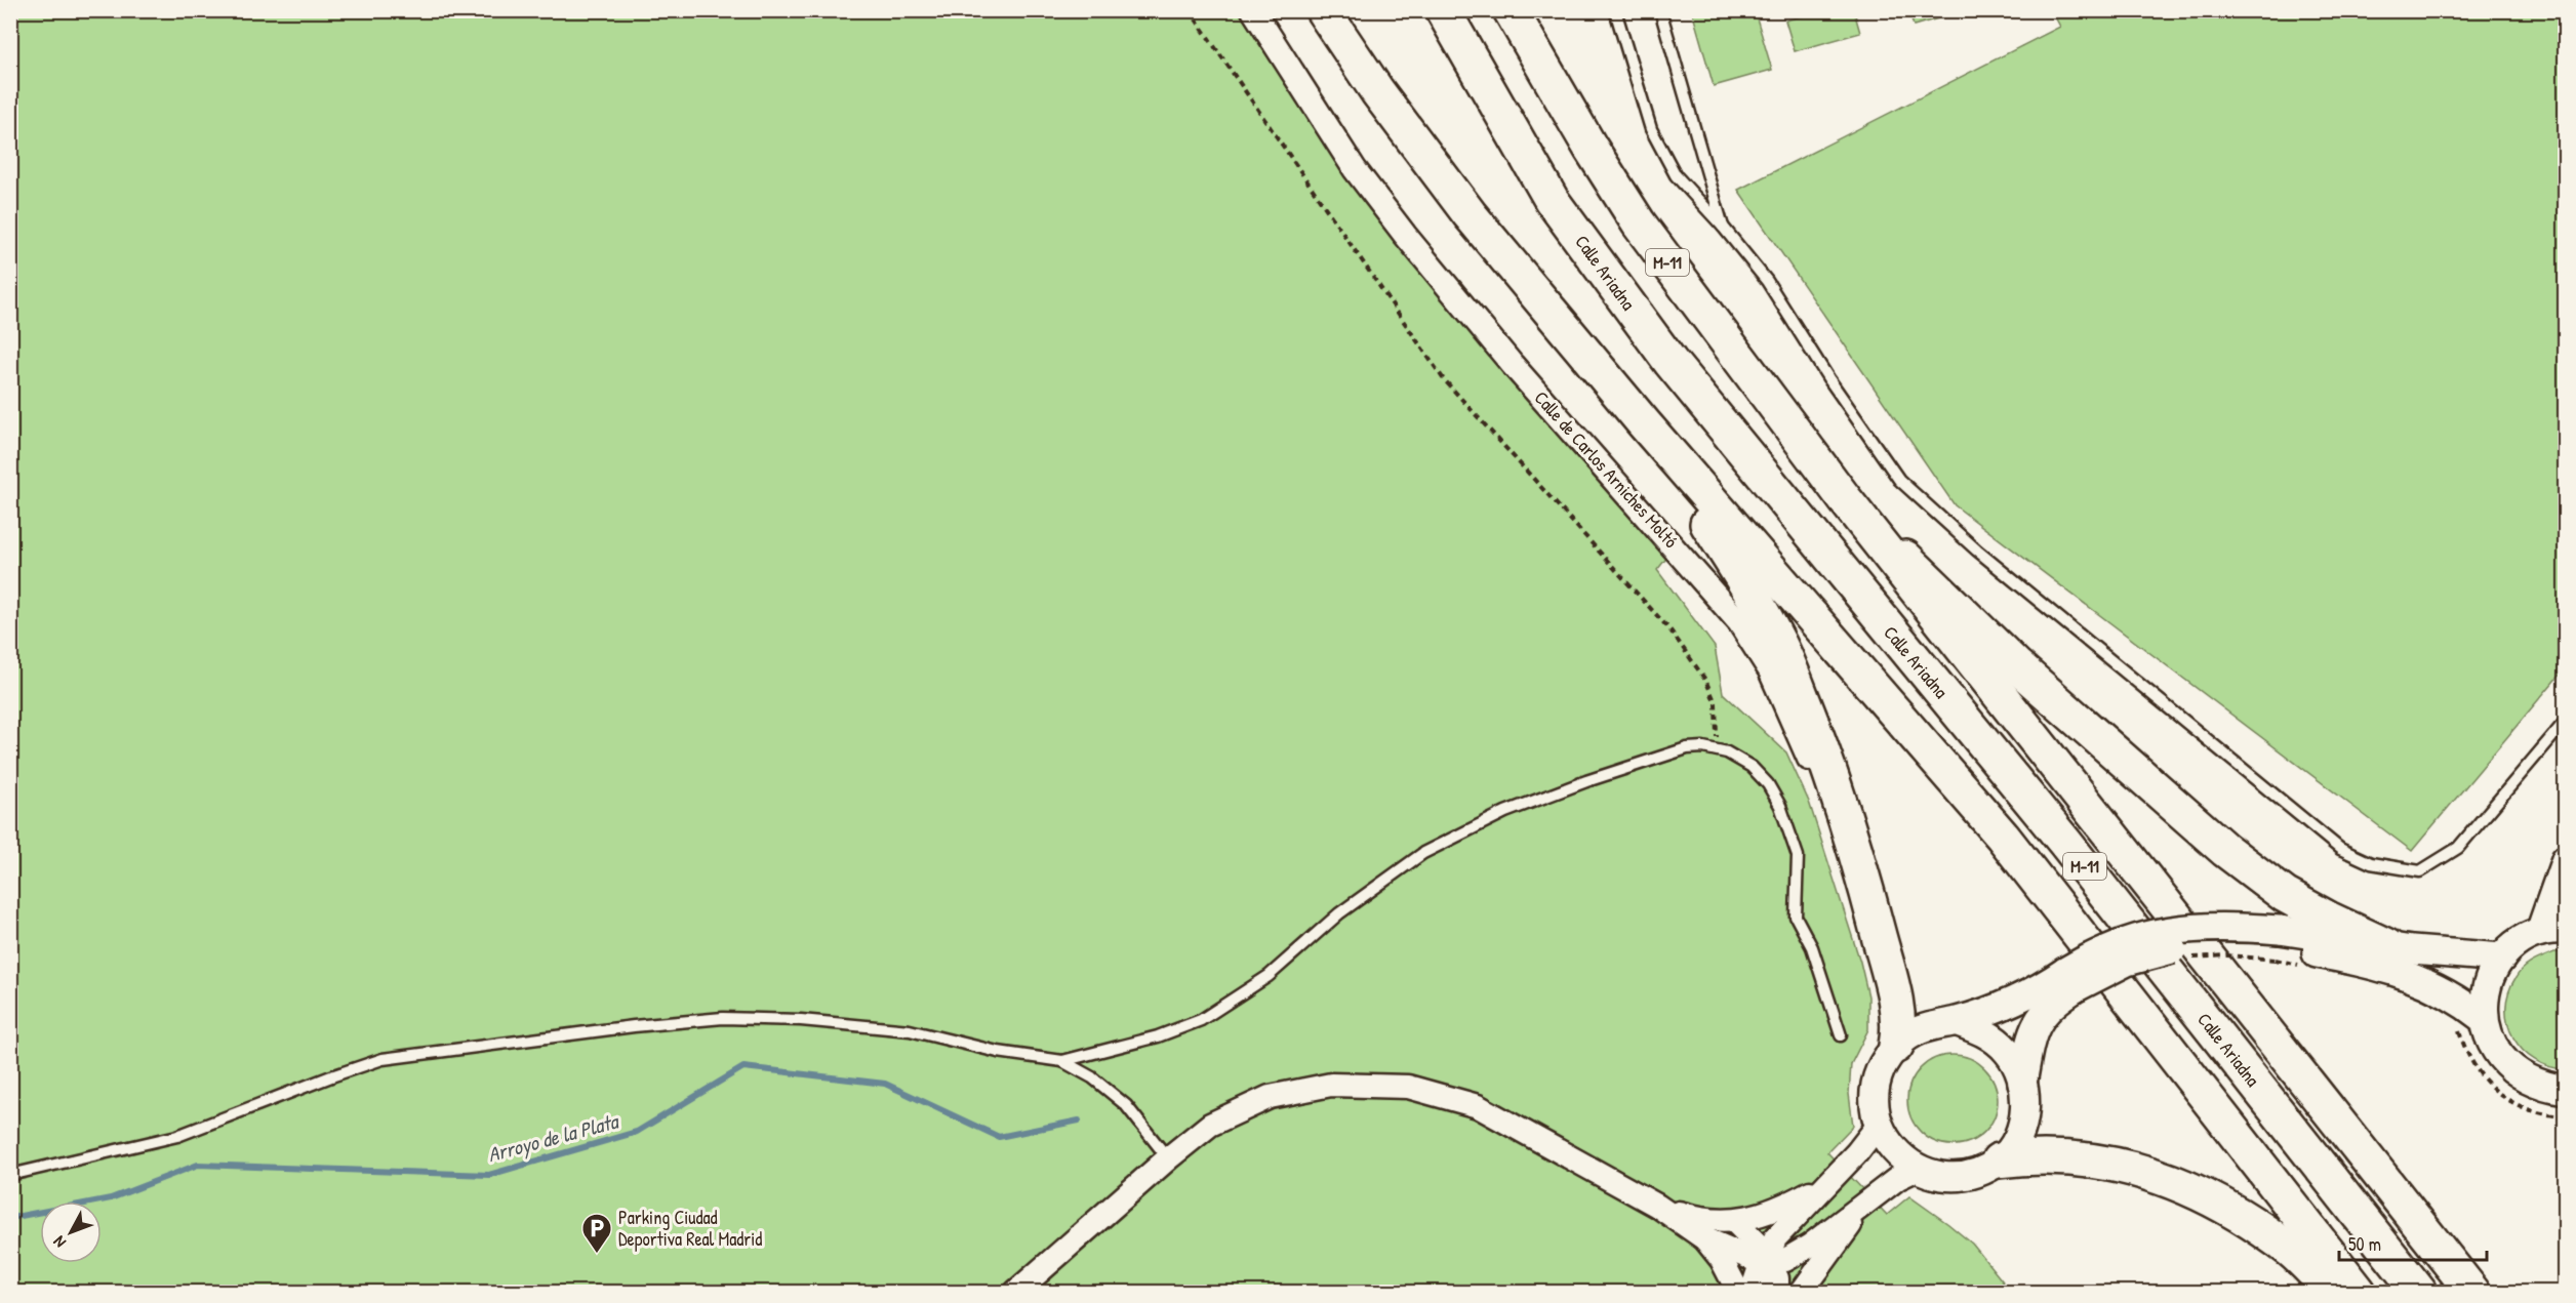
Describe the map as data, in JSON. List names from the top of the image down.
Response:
{
  "streets": {
    "highway": ["M-11", "Calle Ariadna"],
    "street": ["Calle de Carlos Arniches Moltó"]
  },
  "water": ["Arroyo de la Plata"],
  "places": {
    "parking": ["Parking Ciudad Deportiva Real Madrid"]
  },
  "scale_bar": "50 m",
  "north": "bottom left"
}
